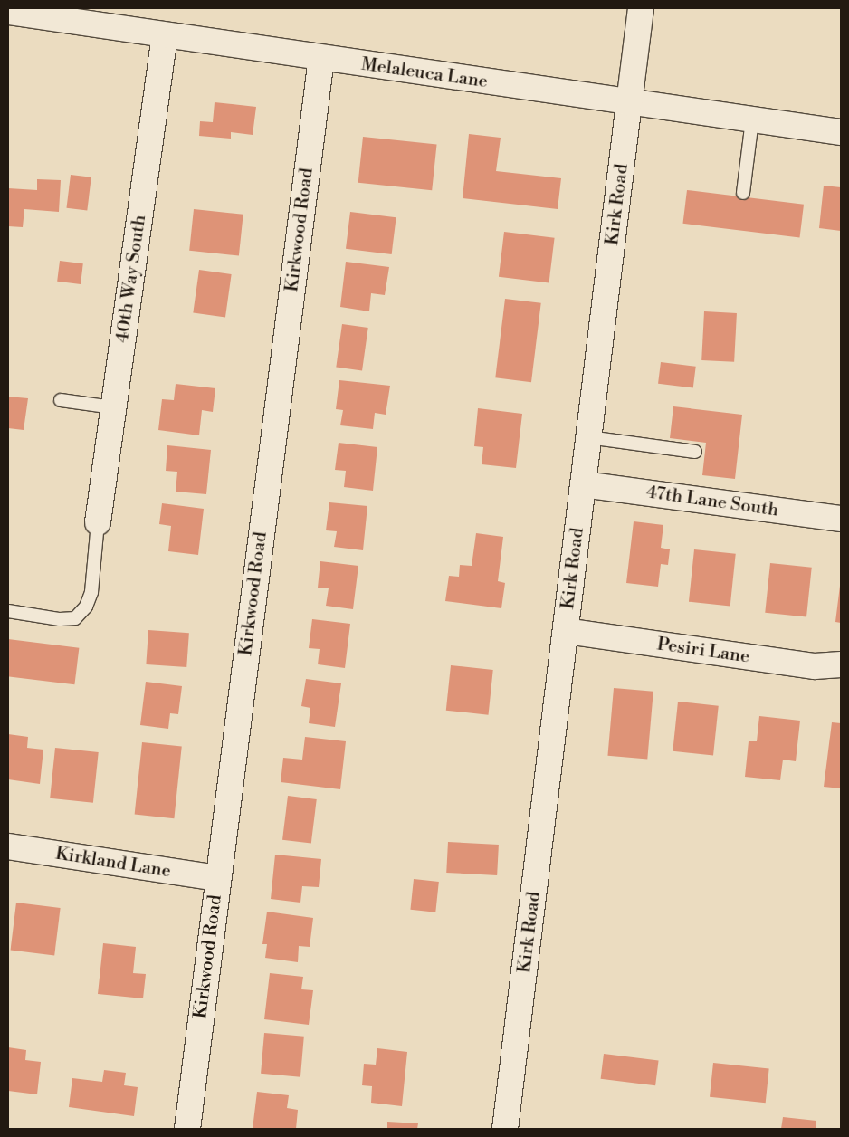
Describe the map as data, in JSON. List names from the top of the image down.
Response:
{
  "streets": {
    "street": [
      "Melaleuca Lane",
      "Kirk Road",
      "Kirkwood Road",
      "40th Way South",
      "47th Lane South",
      "Pesiri Lane",
      "Kirkland Lane"
    ]
  },
  "crossings": [
    ["Melaleuca Lane", "Kirk Road"],
    ["Melaleuca Lane", "Kirkwood Road"],
    ["Melaleuca Lane", "40th Way South"],
    ["Kirk Road", "47th Lane South"],
    ["Kirk Road", "Pesiri Lane"],
    ["Kirkwood Road", "Kirkland Lane"]
  ]
}
